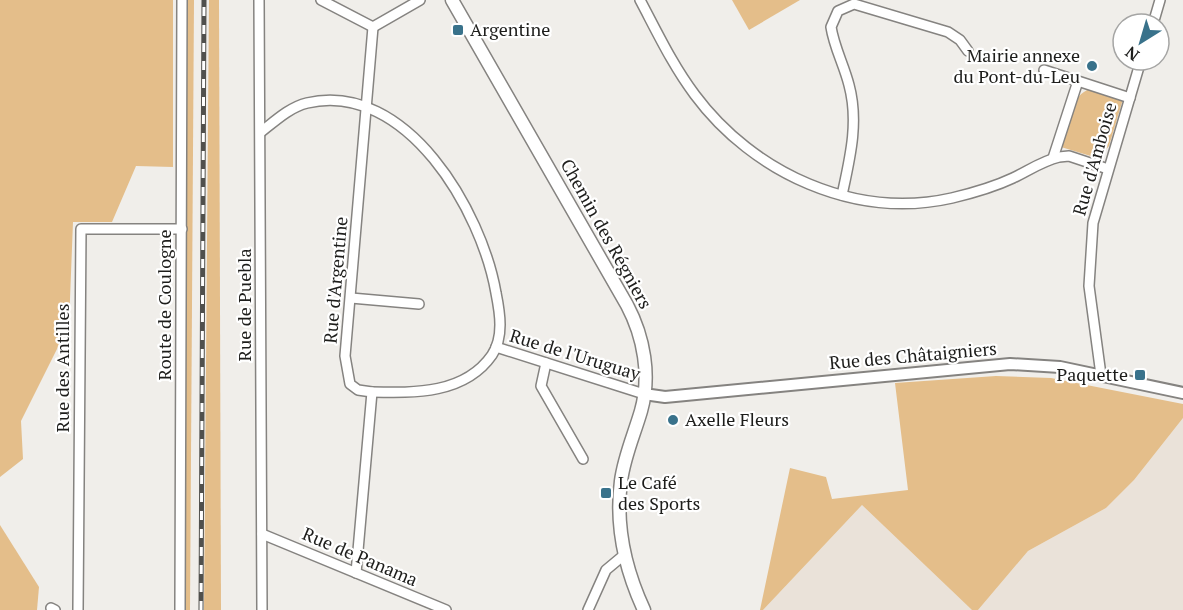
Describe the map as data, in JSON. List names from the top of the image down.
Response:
{
  "streets": {
    "main road": ["Chemin des Régniers"],
    "street": [
      "Rue d'Amboise",
      "Rue d'Argentine",
      "Route de Coulogne",
      "Rue de Puebla",
      "Rue de l'Uruguay",
      "Rue des Châtaigniers",
      "Rue des Antilles",
      "Rue de Panama"
    ]
  },
  "crossings": [
    ["Rue d'Amboise", "Rue des Châtaigniers"],
    ["Chemin des Régniers", "Rue de l'Uruguay"],
    ["Chemin des Régniers", "Rue des Châtaigniers"],
    ["Route de Coulogne", "Rue des Antilles"],
    ["Rue de Puebla", "Rue de Panama"],
    ["Rue de l'Uruguay", "Rue des Châtaigniers"]
  ],
  "places": {
    "transit": ["Argentine", "Paquette", "Le Café des Sports"],
    "other": ["Mairie annexe du Pont-du-Leu", "Axelle Fleurs"]
  },
  "north": "bottom left"
}
